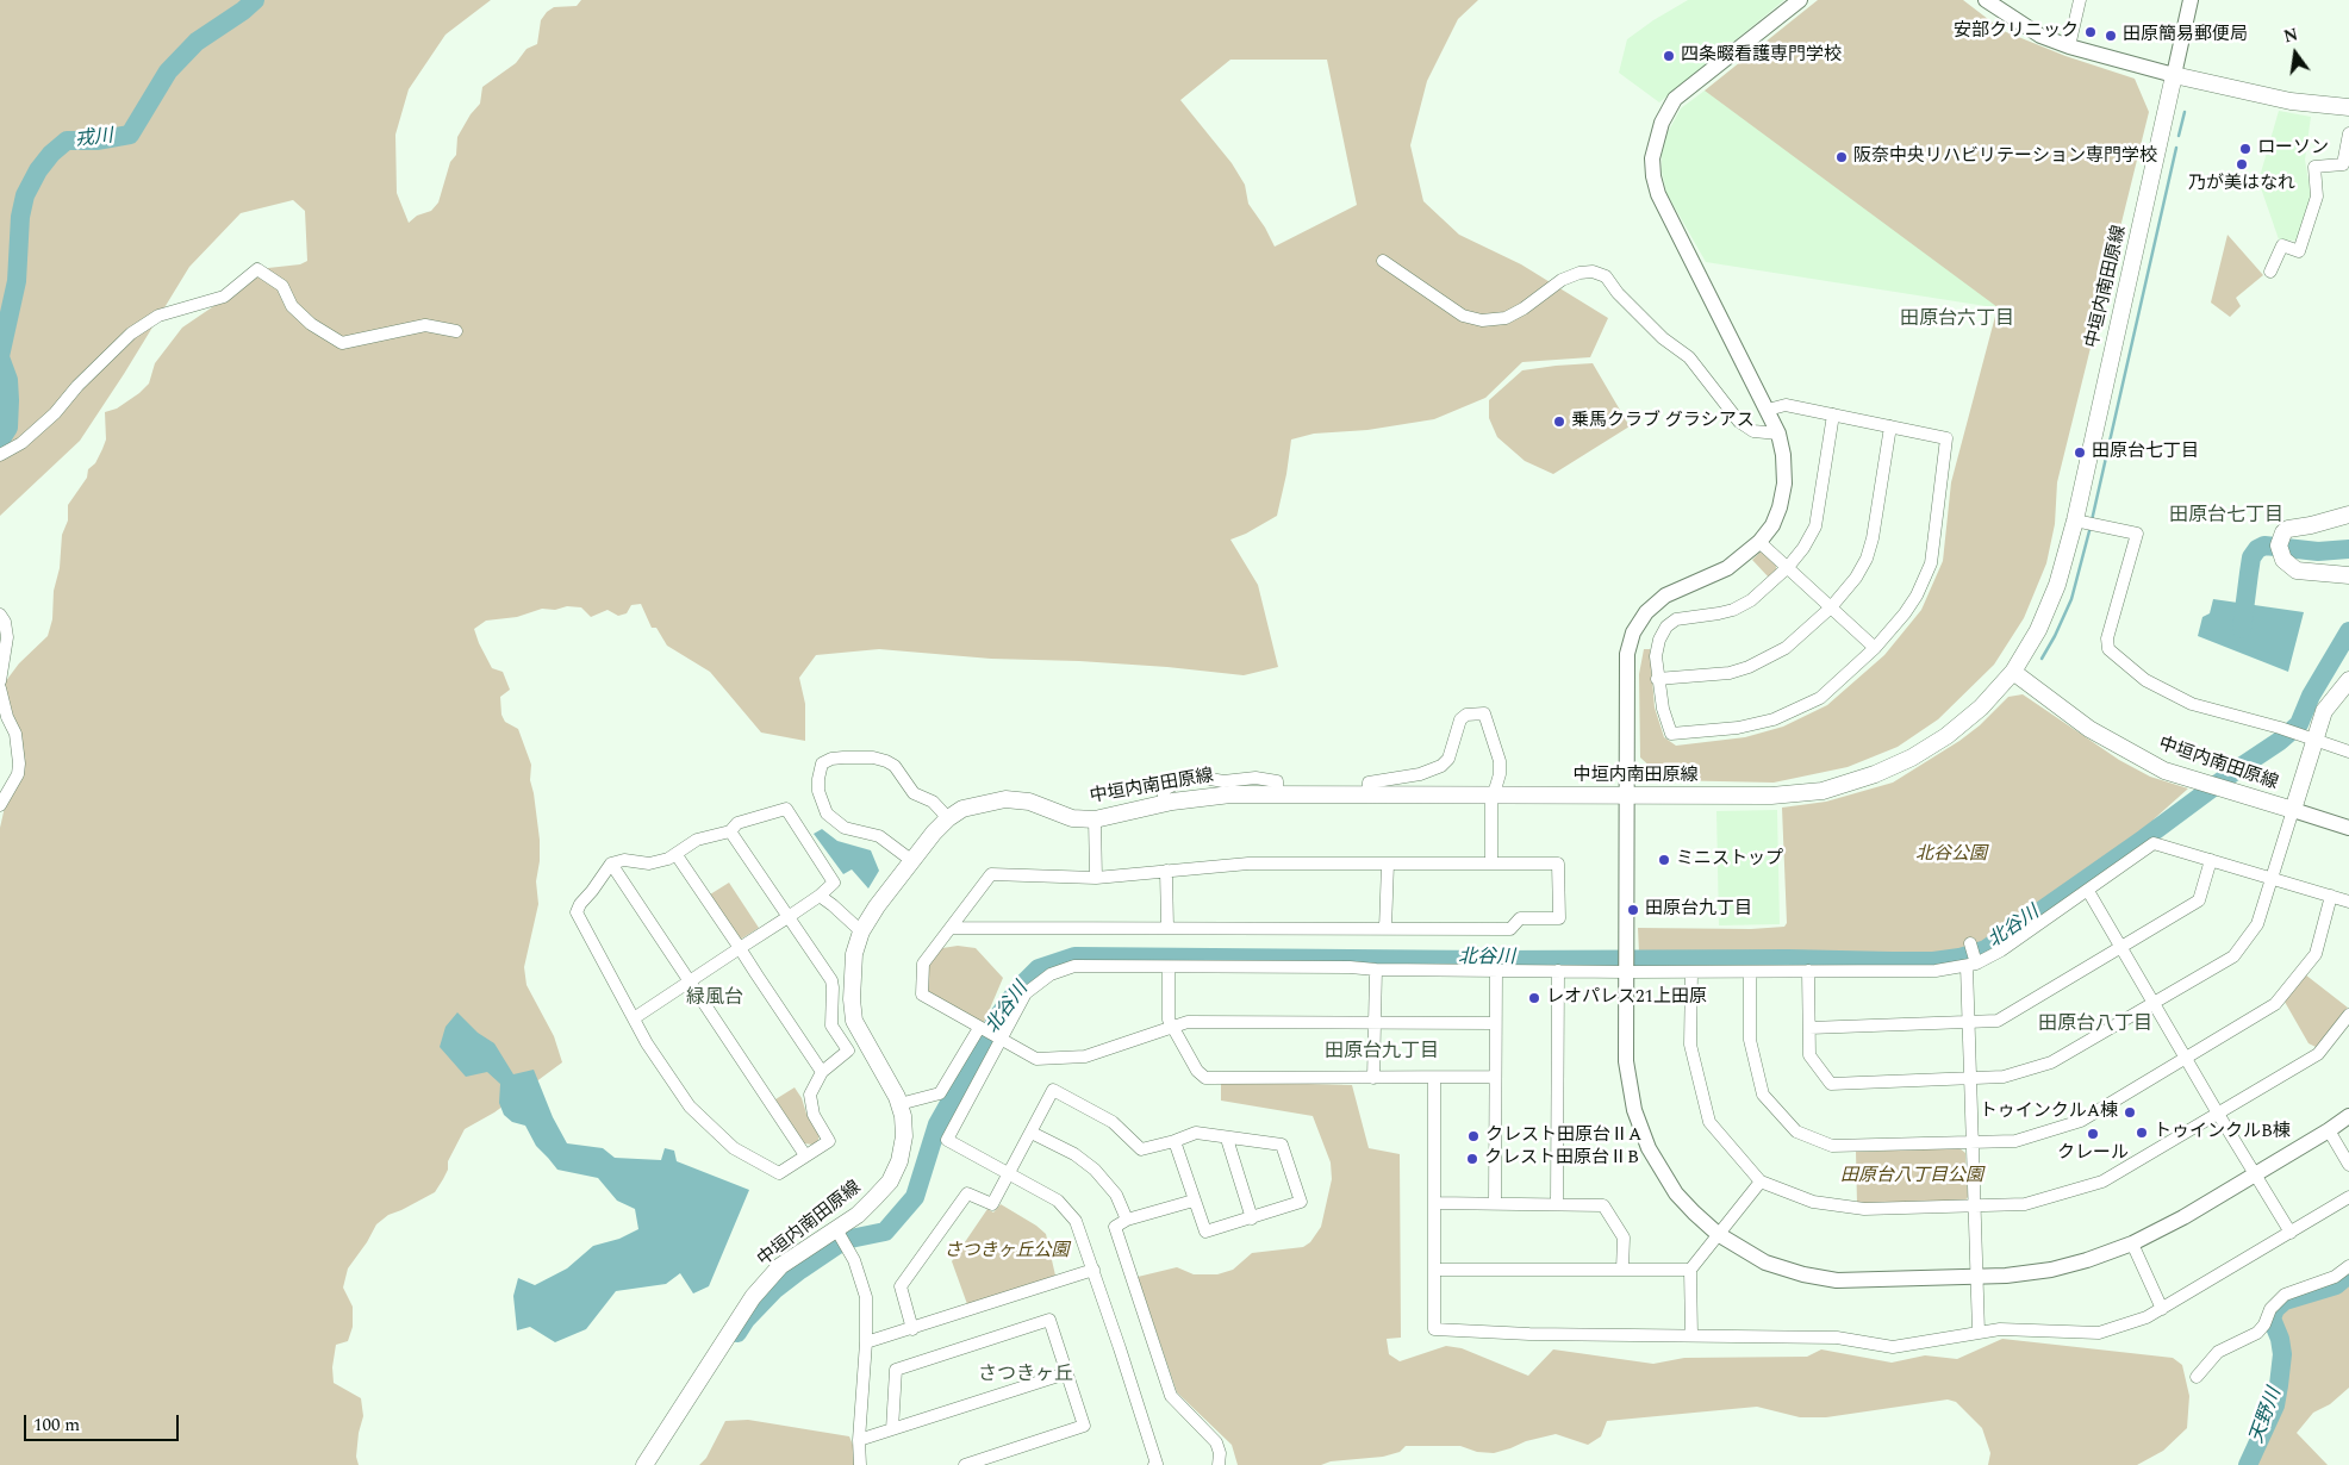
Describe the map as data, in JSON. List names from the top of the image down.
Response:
{
  "streets": {
    "main road": ["中垣内南田原線"]
  },
  "districts": [
    "田原台六丁目",
    "田原台七丁目",
    "緑風台",
    "田原台八丁目",
    "田原台九丁目",
    "さつきヶ丘"
  ],
  "water": ["戎川", "北谷川", "天野川"],
  "parks": ["北谷公園", "田原台八丁目公園", "さつきヶ丘公園"],
  "places": [
    "安部クリニック",
    "田原簡易郵便局",
    "四条畷看護専門学校",
    "ローソン",
    "阪奈中央リハビリテーション専門学校",
    "乃が美はなれ",
    "乗馬クラブ グラシアス",
    "田原台七丁目",
    "ミニストップ",
    "田原台九丁目",
    "レオパレス21上田原",
    "トゥインクルA棟",
    "トゥインクルB棟",
    "クレール",
    "クレスト田原台ⅡA",
    "クレスト田原台ⅡB"
  ],
  "scale_bar": "100 m",
  "north": "top"
}
